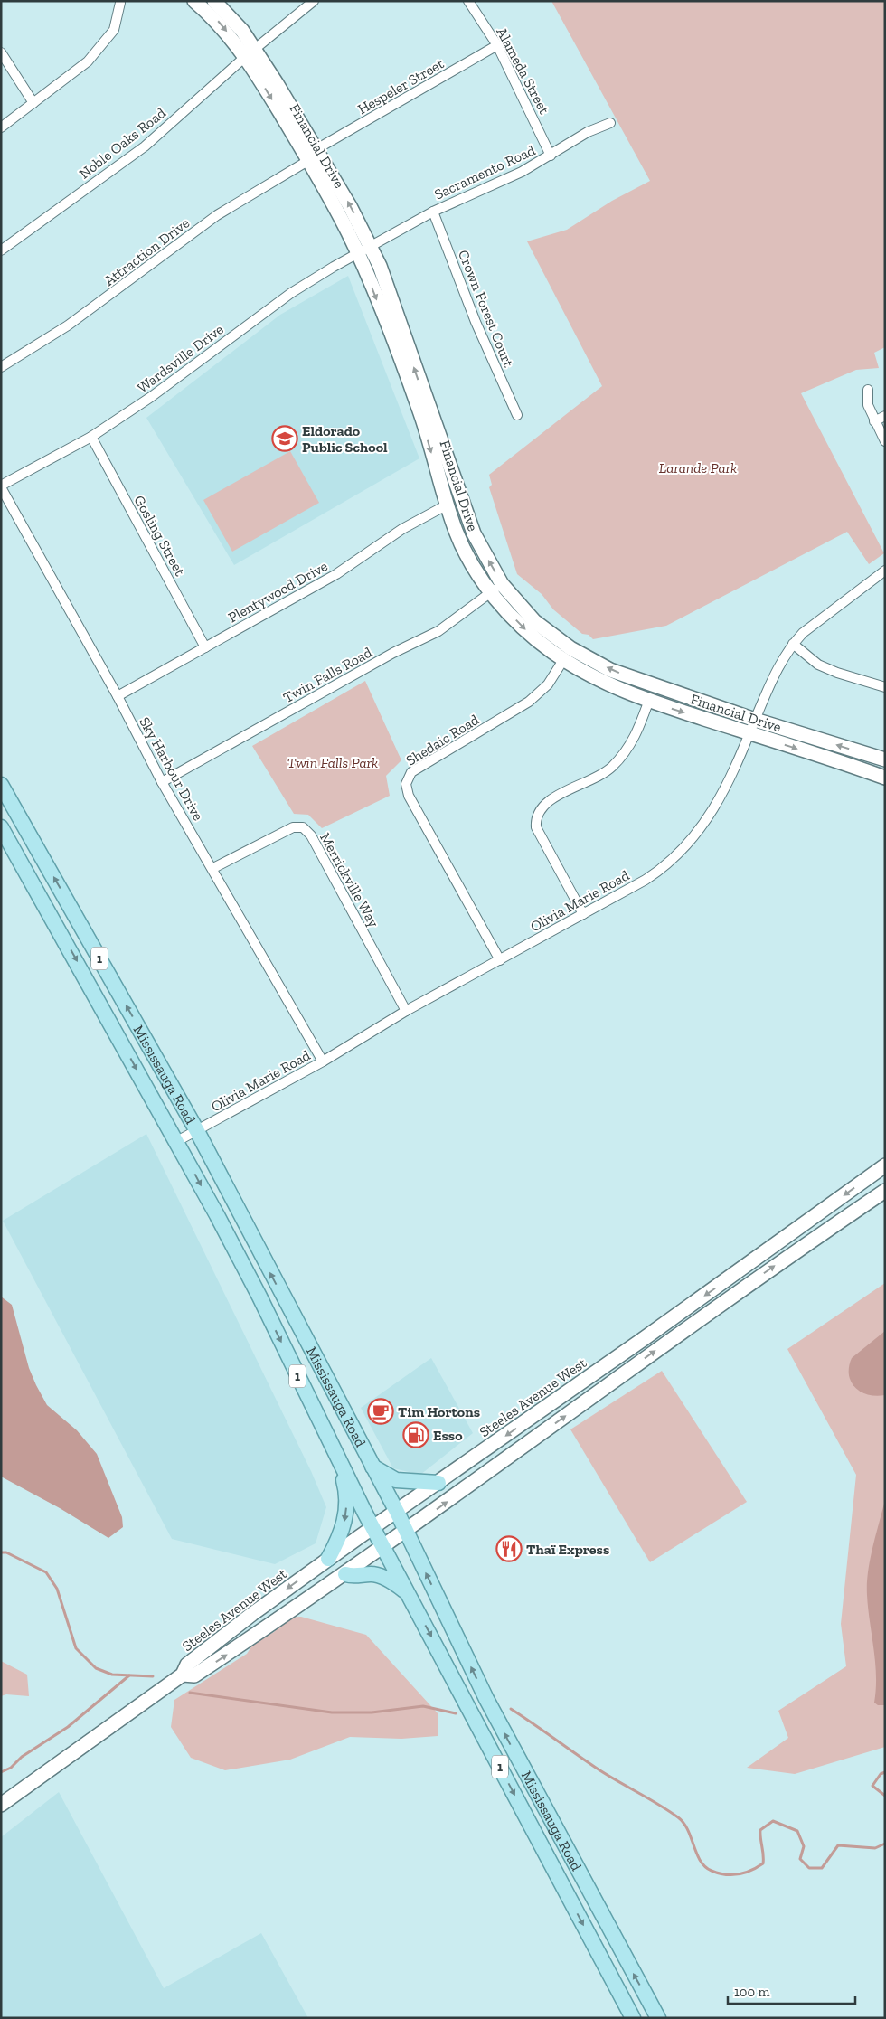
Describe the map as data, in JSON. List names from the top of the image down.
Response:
{
  "streets": {
    "main road": ["1", "Mississauga Road"],
    "street": [
      "Alameda Street",
      "Hespeler Street",
      "Noble Oaks Road",
      "Financial Drive",
      "Sacramento Road",
      "Attraction Drive",
      "Crown Forest Court",
      "Wardsville Drive",
      "Gosling Street",
      "Plentywood Drive",
      "Twin Falls Road",
      "Shedaic Road",
      "Sky Harbour Drive",
      "Merrickville Way",
      "Olivia Marie Road",
      "Steeles Avenue West"
    ]
  },
  "crossings": [
    ["Alameda Street", "Hespeler Street"],
    ["Alameda Street", "Sacramento Road"],
    ["Hespeler Street", "Financial Drive"],
    ["Hespeler Street", "Attraction Drive"],
    ["Noble Oaks Road", "Financial Drive"],
    ["Financial Drive", "Sacramento Road"],
    ["Financial Drive", "Attraction Drive"],
    ["Financial Drive", "Wardsville Drive"],
    ["Financial Drive", "Plentywood Drive"],
    ["Financial Drive", "Twin Falls Road"],
    ["Financial Drive", "Shedaic Road"],
    ["Financial Drive", "Olivia Marie Road"],
    ["Sacramento Road", "Crown Forest Court"],
    ["Sacramento Road", "Wardsville Drive"],
    ["Wardsville Drive", "Gosling Street"],
    ["Wardsville Drive", "Sky Harbour Drive"],
    ["Gosling Street", "Plentywood Drive"],
    ["Plentywood Drive", "Sky Harbour Drive"],
    ["Twin Falls Road", "Sky Harbour Drive"],
    ["Shedaic Road", "Olivia Marie Road"],
    ["Sky Harbour Drive", "Merrickville Way"],
    ["Sky Harbour Drive", "Olivia Marie Road"],
    ["Merrickville Way", "Olivia Marie Road"],
    ["Olivia Marie Road", "Mississauga Road"],
    ["Mississauga Road", "Steeles Avenue West"]
  ],
  "parks": ["Larande Park", "Twin Falls Park"],
  "places": {
    "school or university": ["Eldorado Public School"],
    "cafe": ["Tim Hortons"],
    "fuel station": ["Esso"],
    "restaurant": ["Thaï Express"]
  },
  "scale_bar": "100 m"
}
